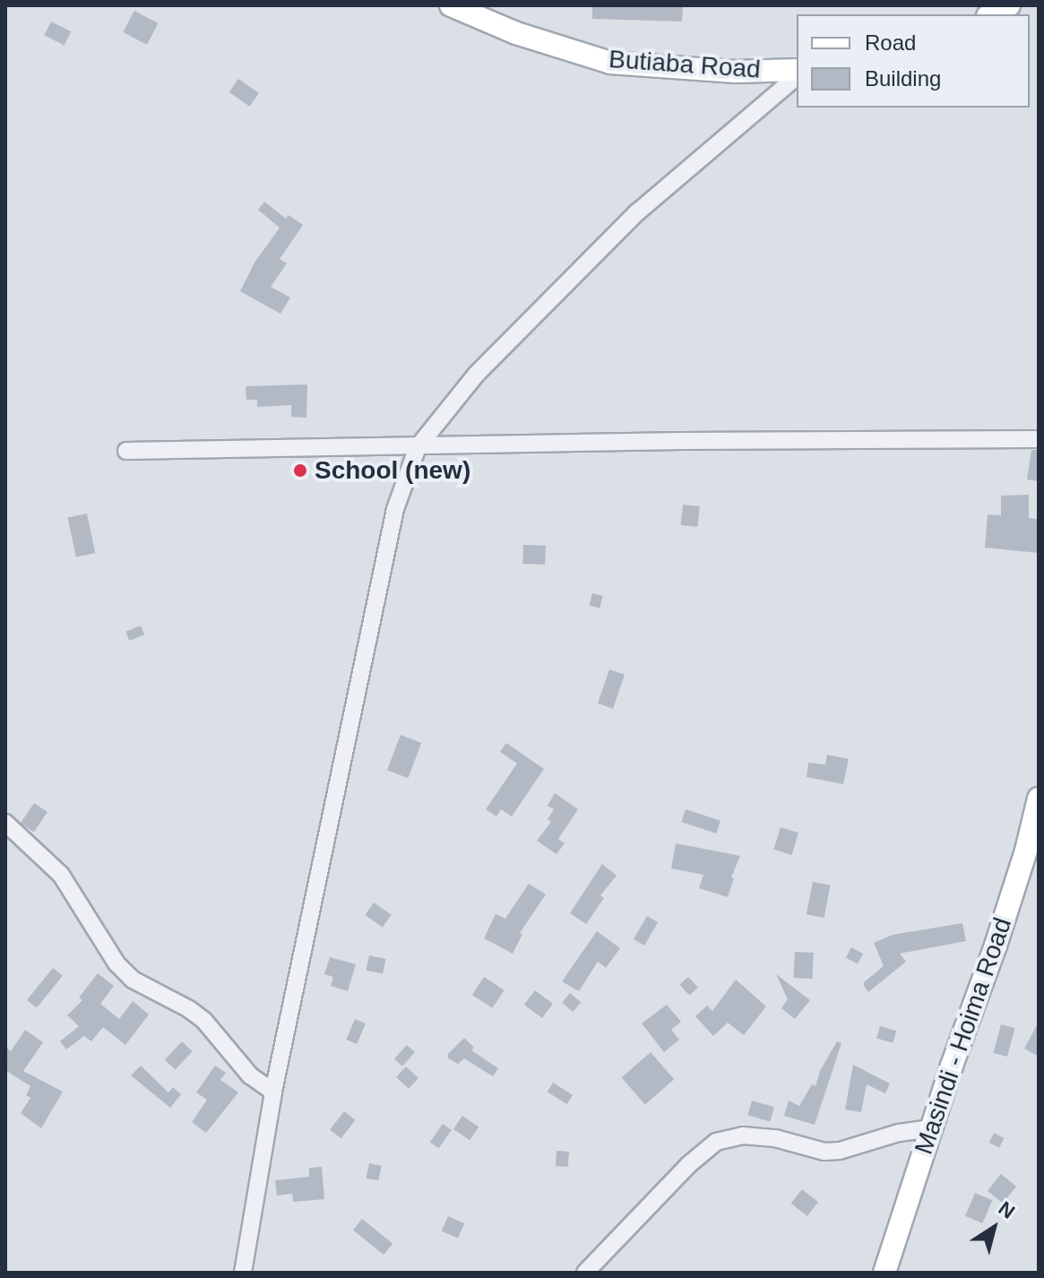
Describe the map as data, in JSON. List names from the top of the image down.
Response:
{
  "streets": {
    "main road": ["Butiaba Road", "Masindi - Hoima Road"]
  },
  "places": ["School (new)"],
  "legend": ["Road", "Building"],
  "north": "top right"
}
